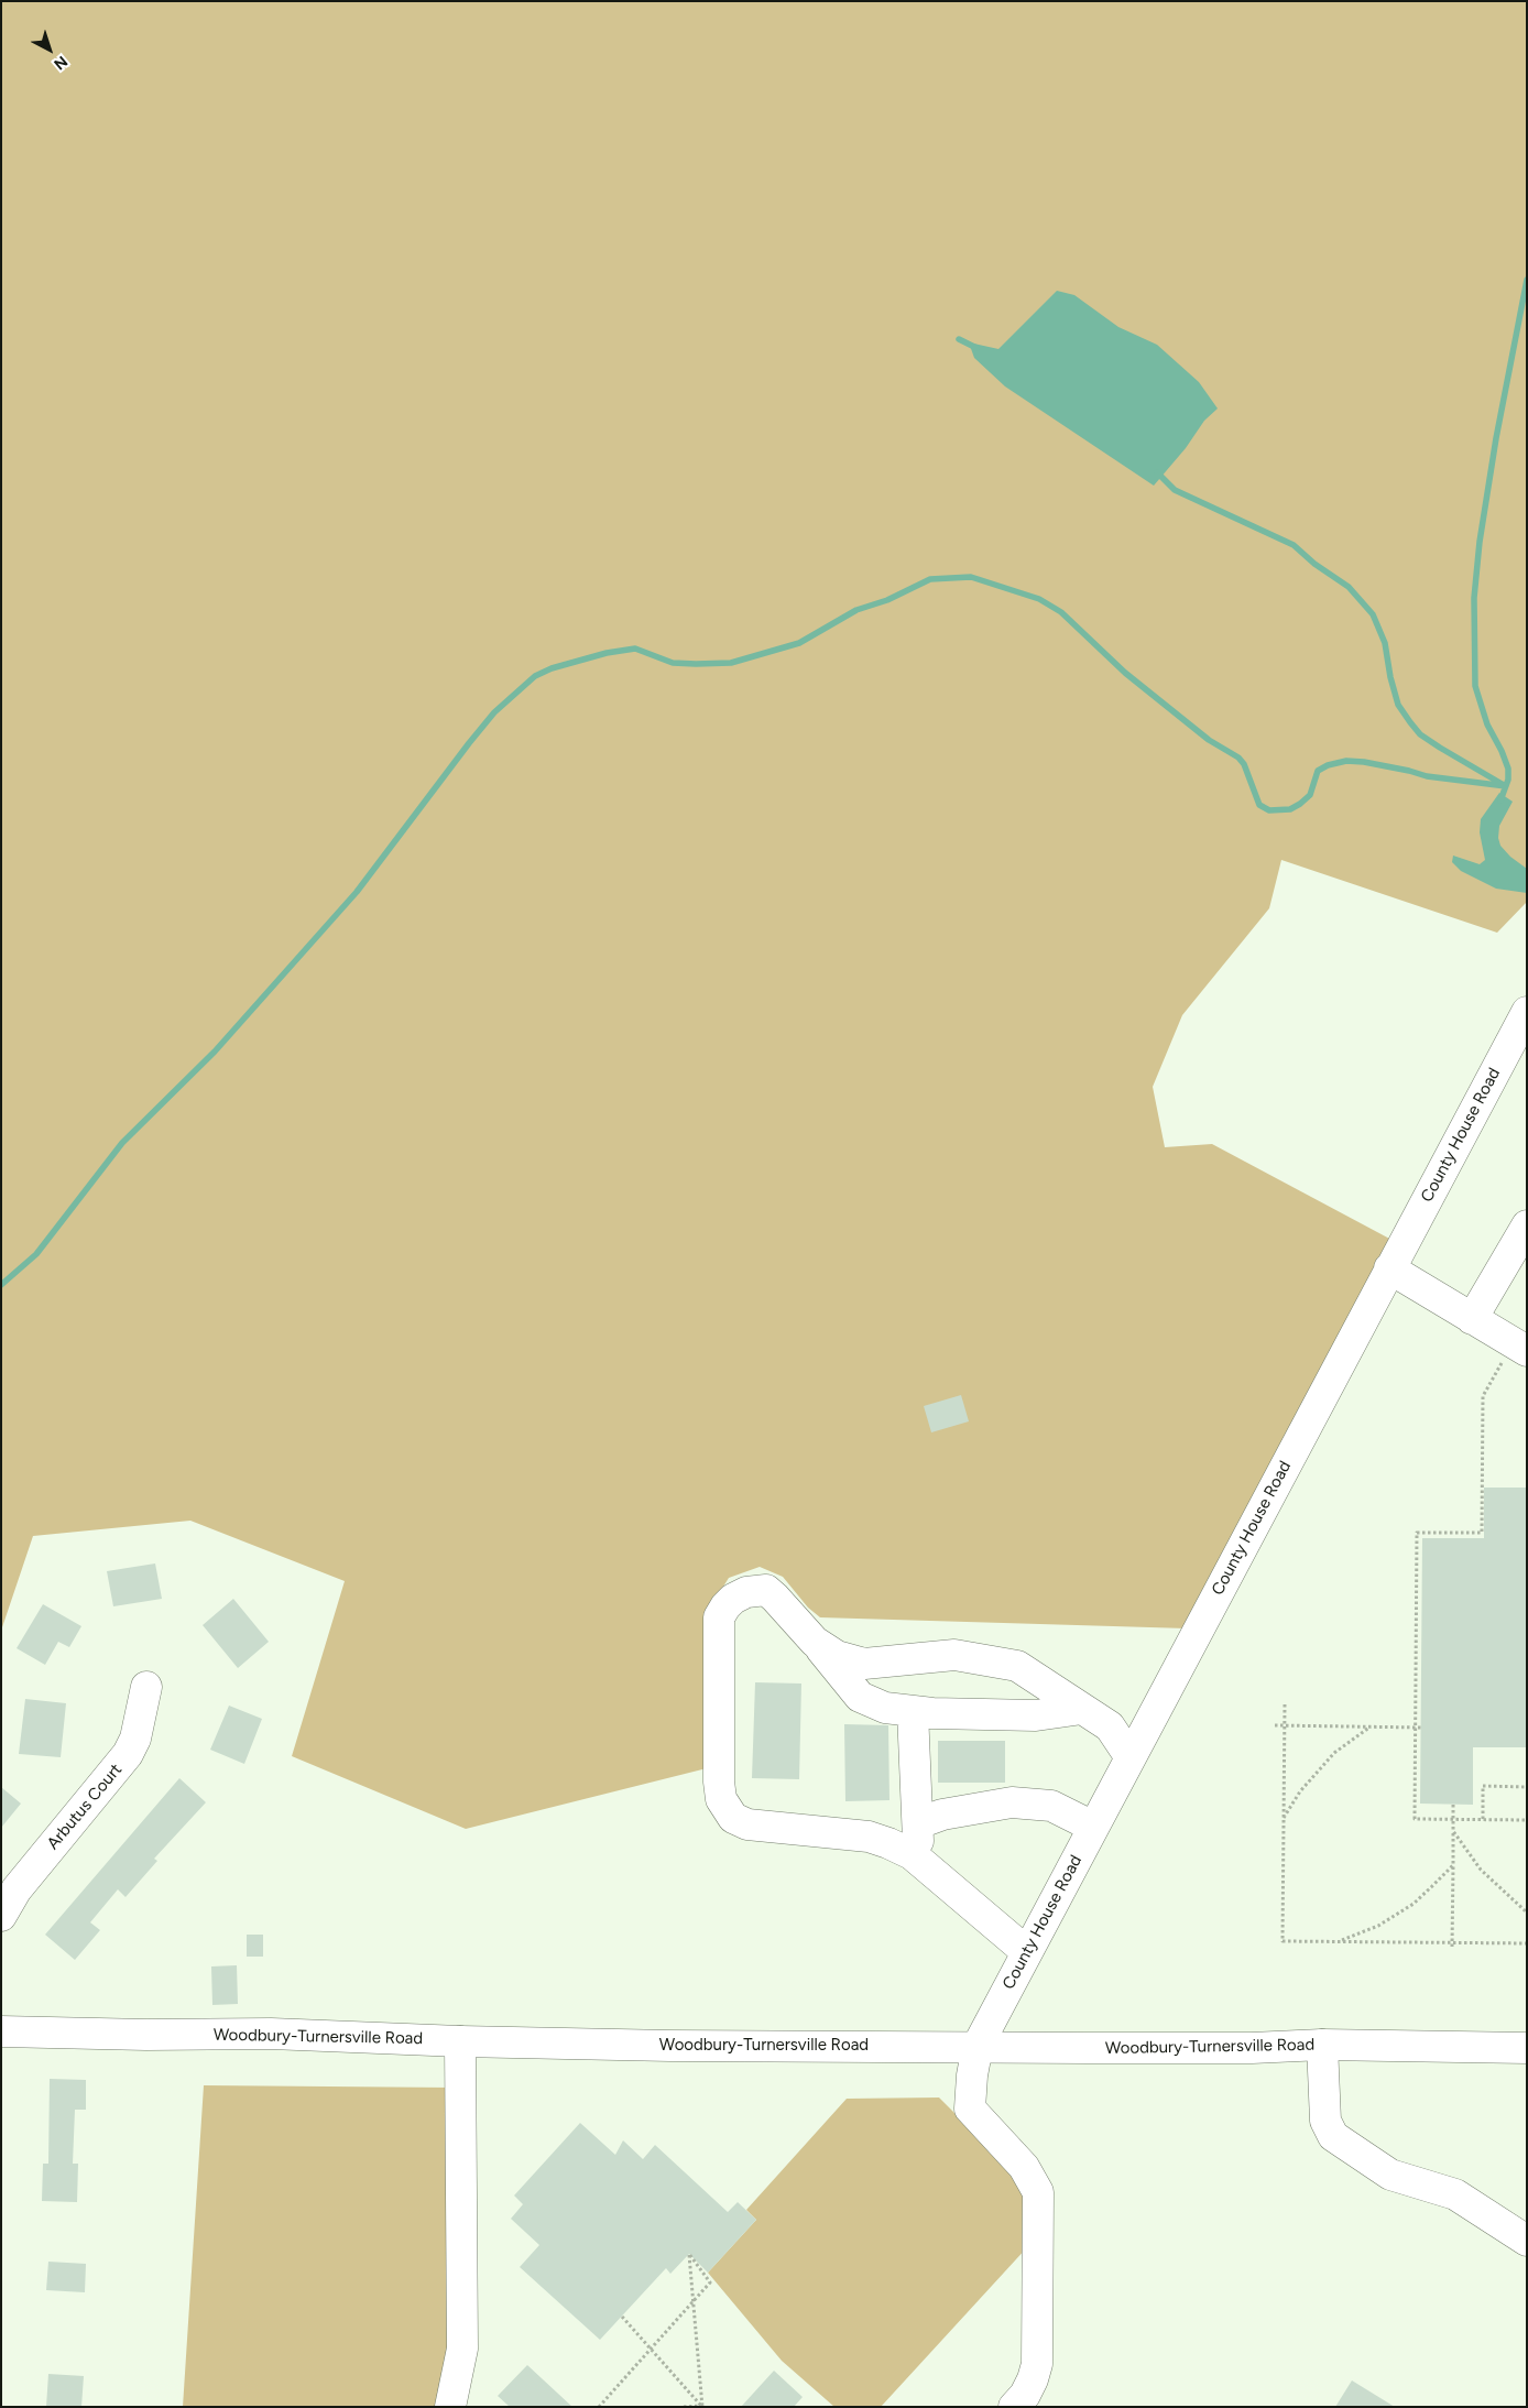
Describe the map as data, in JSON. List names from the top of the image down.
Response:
{
  "streets": {
    "main road": ["County House Road", "Arbutus Court", "Woodbury-Turnersville Road"]
  },
  "crossings": [
    ["County House Road", "Woodbury-Turnersville Road"]
  ],
  "north": "bottom right"
}
